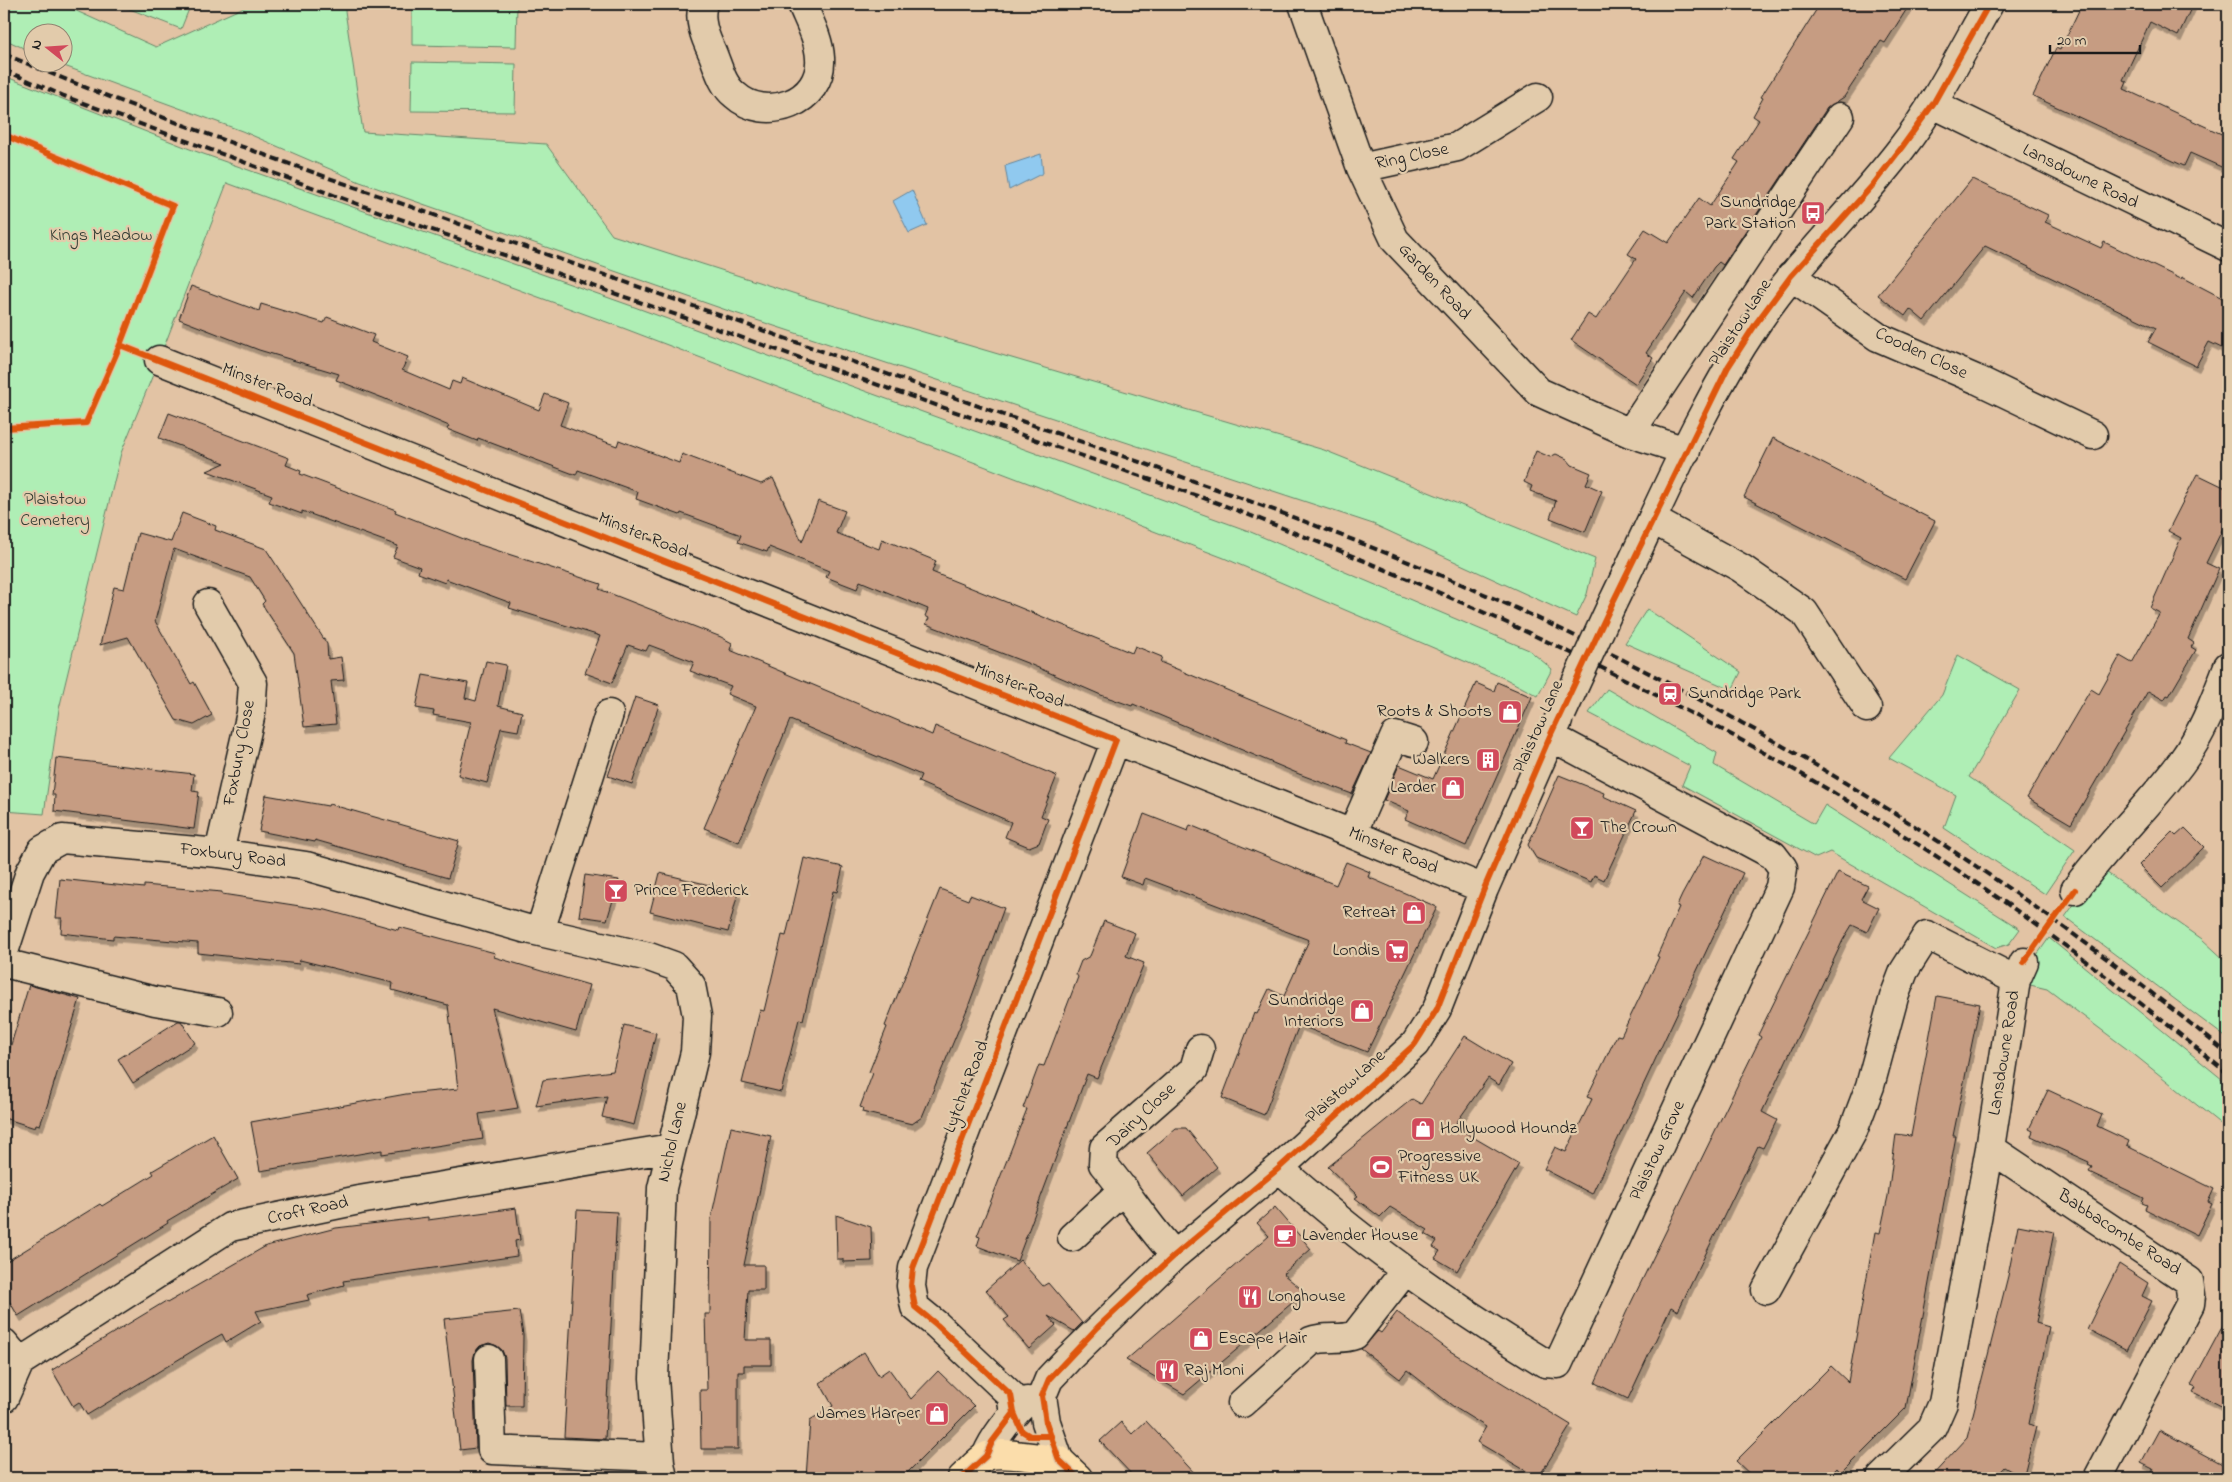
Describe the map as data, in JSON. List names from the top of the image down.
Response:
{
  "streets": {
    "street": [
      "Ring Close",
      "Lansdowne Road",
      "Garden Road",
      "Plaistow Lane",
      "Cooden Close",
      "Minster Road",
      "Foxbury Close",
      "Foxbury Road",
      "Lytchet Road",
      "Dairy Close",
      "Nichol Lane",
      "Plaistow Grove",
      "Croft Road",
      "Babbacombe Road"
    ]
  },
  "crossings": [
    ["Ring Close", "Garden Road"],
    ["Lansdowne Road", "Plaistow Lane"],
    ["Lansdowne Road", "Babbacombe Road"],
    ["Garden Road", "Plaistow Lane"],
    ["Plaistow Lane", "Cooden Close"],
    ["Plaistow Lane", "Minster Road"],
    ["Plaistow Lane", "Dairy Close"],
    ["Plaistow Lane", "Plaistow Grove"],
    ["Minster Road", "Lytchet Road"],
    ["Foxbury Close", "Foxbury Road"],
    ["Foxbury Road", "Nichol Lane"],
    ["Nichol Lane", "Croft Road"]
  ],
  "parks": ["Kings Meadow", "Plaistow Cemetery"],
  "places": {
    "bus stop": ["Sundridge Park Station"],
    "station": ["Sundridge Park"],
    "shop": [
      "Roots & Shoots",
      "Larder",
      "Retreat",
      "Sundridge Interiors",
      "Hollywood Houndz",
      "Escape Hair",
      "James Harper"
    ],
    "building": ["Walkers"],
    "bar": ["The Crown", "Prince Frederick"],
    "supermarket": ["Londis"],
    "sports": ["Progressive Fitness UK"],
    "cafe": ["Lavender House"],
    "restaurant": ["Longhouse", "Raj Moni"]
  },
  "scale_bar": "20 m",
  "north": "left"
}
